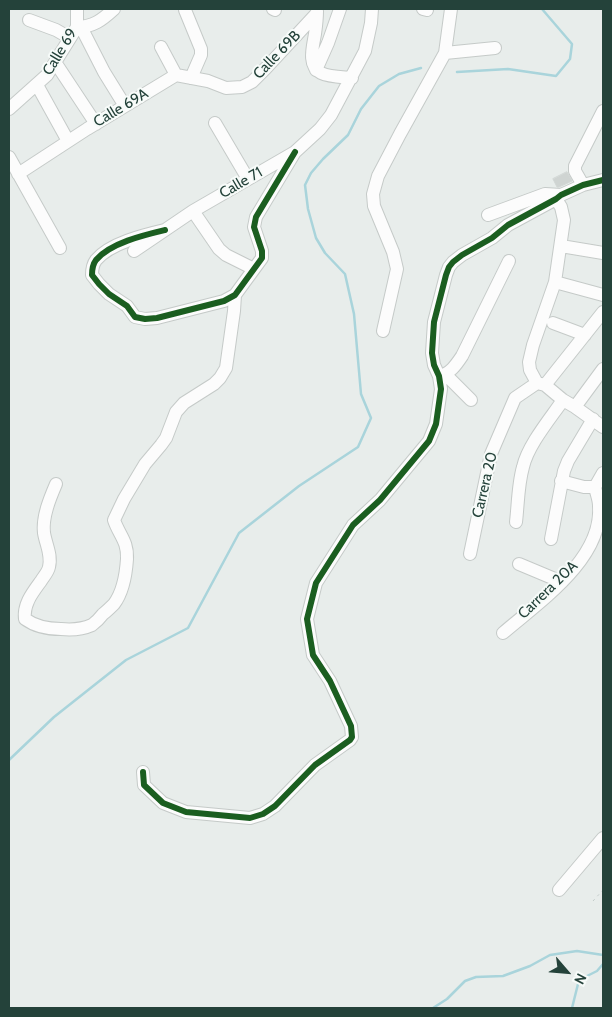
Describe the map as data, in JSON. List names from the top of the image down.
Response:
{
  "streets": {
    "street": [
      "Calle 69",
      "Calle 69B",
      "Calle 69A",
      "Calle 71",
      "Carrera 20",
      "Carrera 20A"
    ]
  },
  "north": "bottom right"
}
